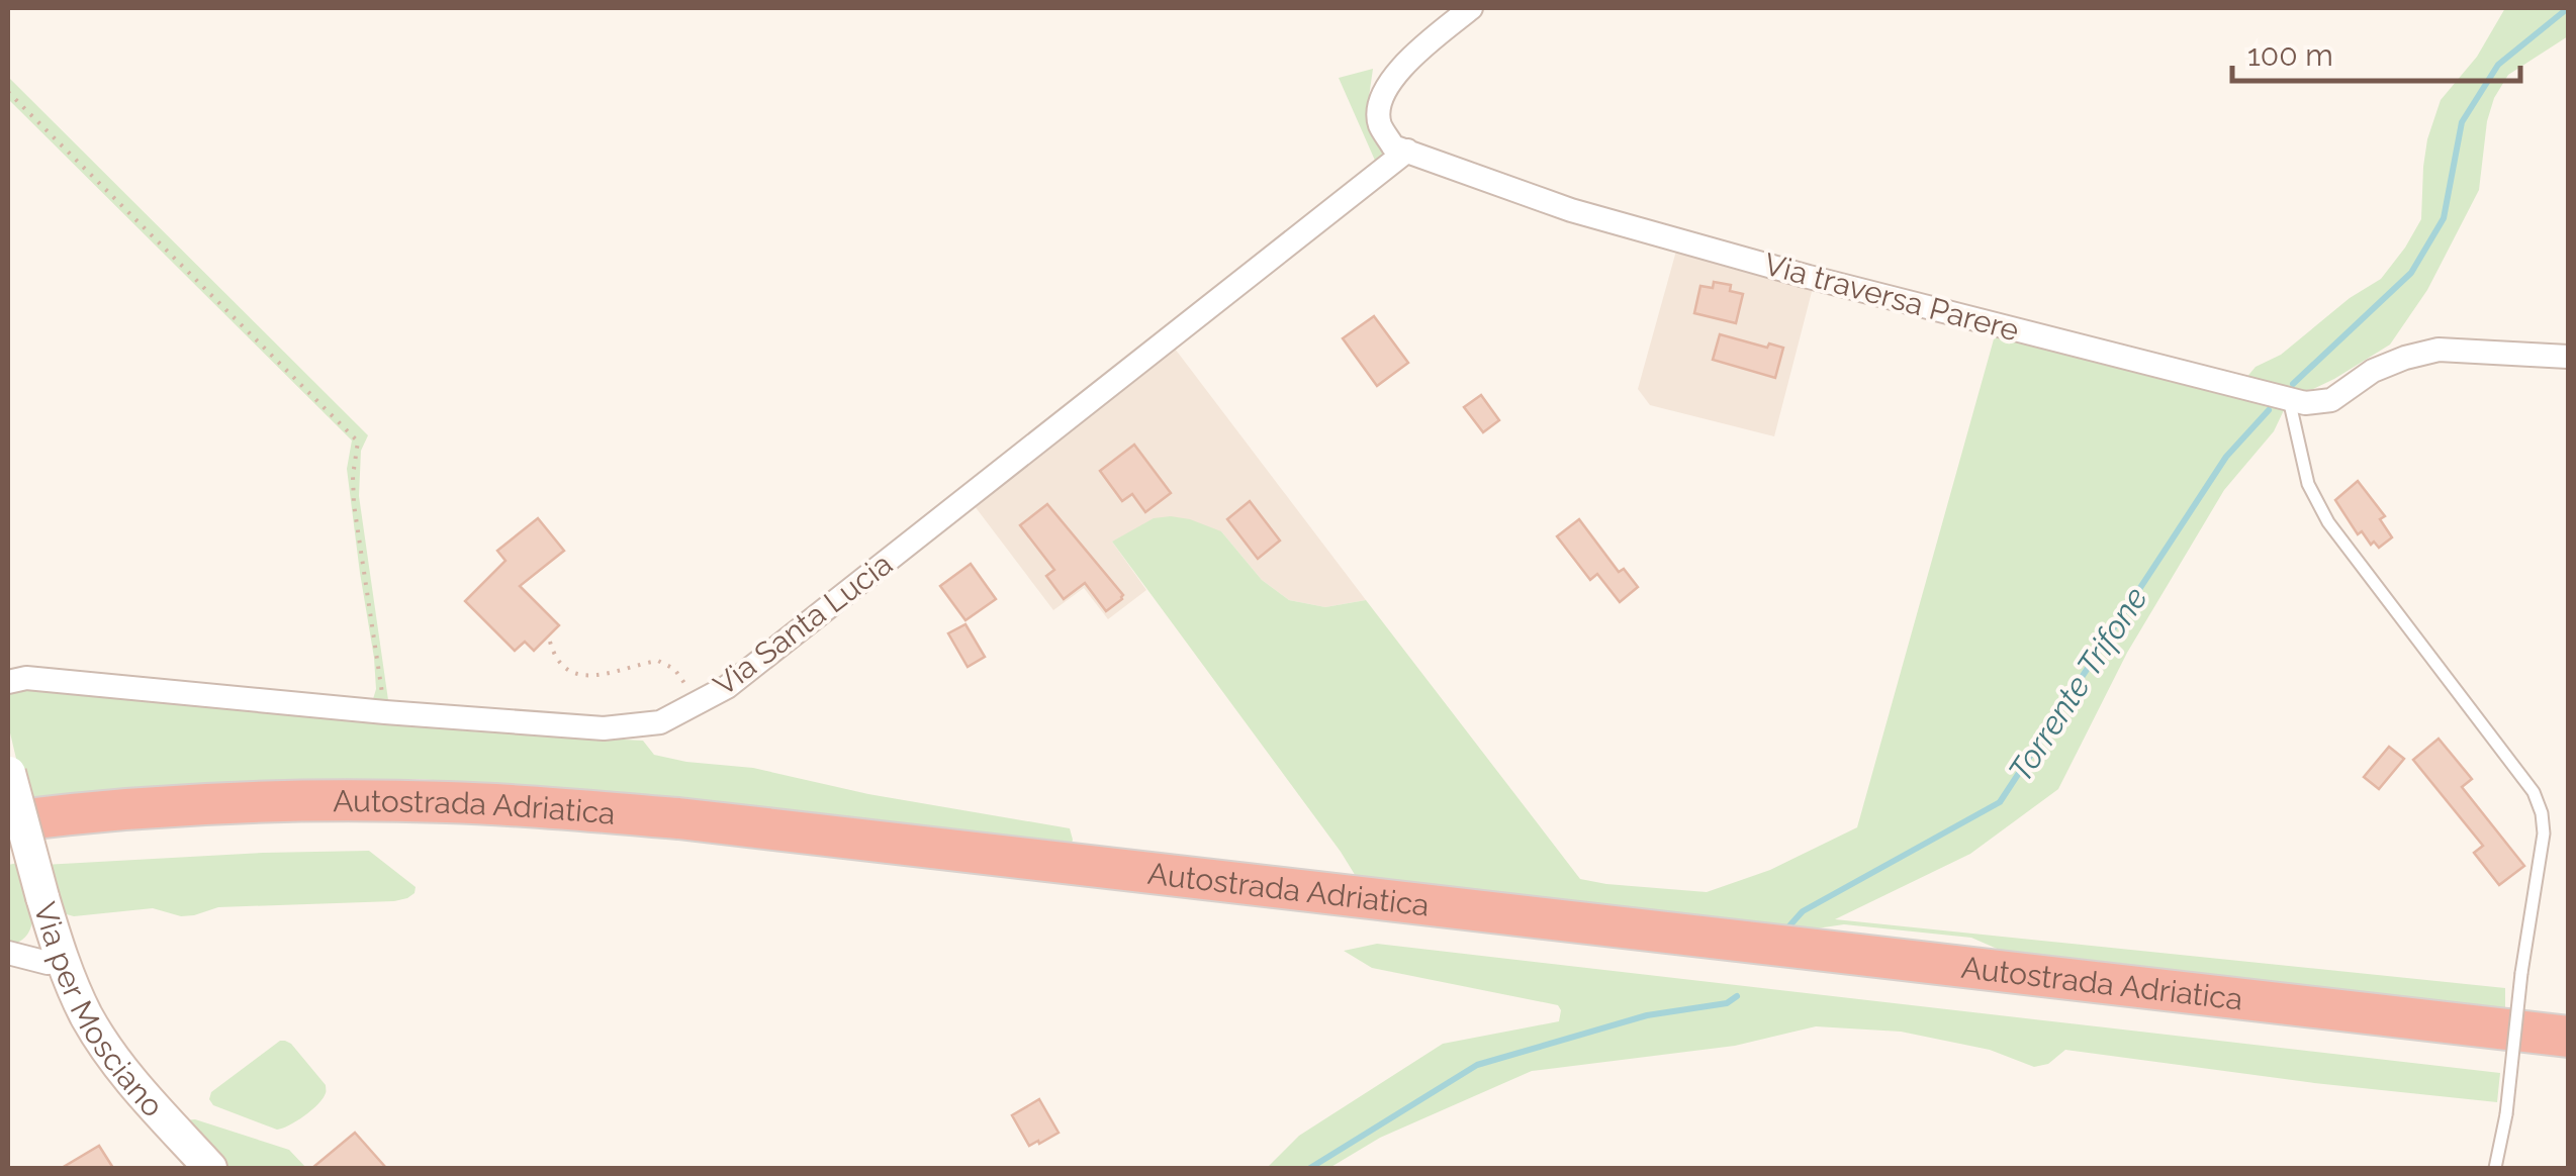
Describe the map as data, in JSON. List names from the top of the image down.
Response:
{
  "streets": {
    "highway": ["Autostrada Adriatica"],
    "main road": ["Via per Mosciano"],
    "street": ["Via traversa Parere", "Via Santa Lucia"]
  },
  "crossings": [
    ["Via traversa Parere", "Via Santa Lucia"]
  ],
  "water": ["Torrente Trifone"],
  "scale_bar": "100 m"
}
